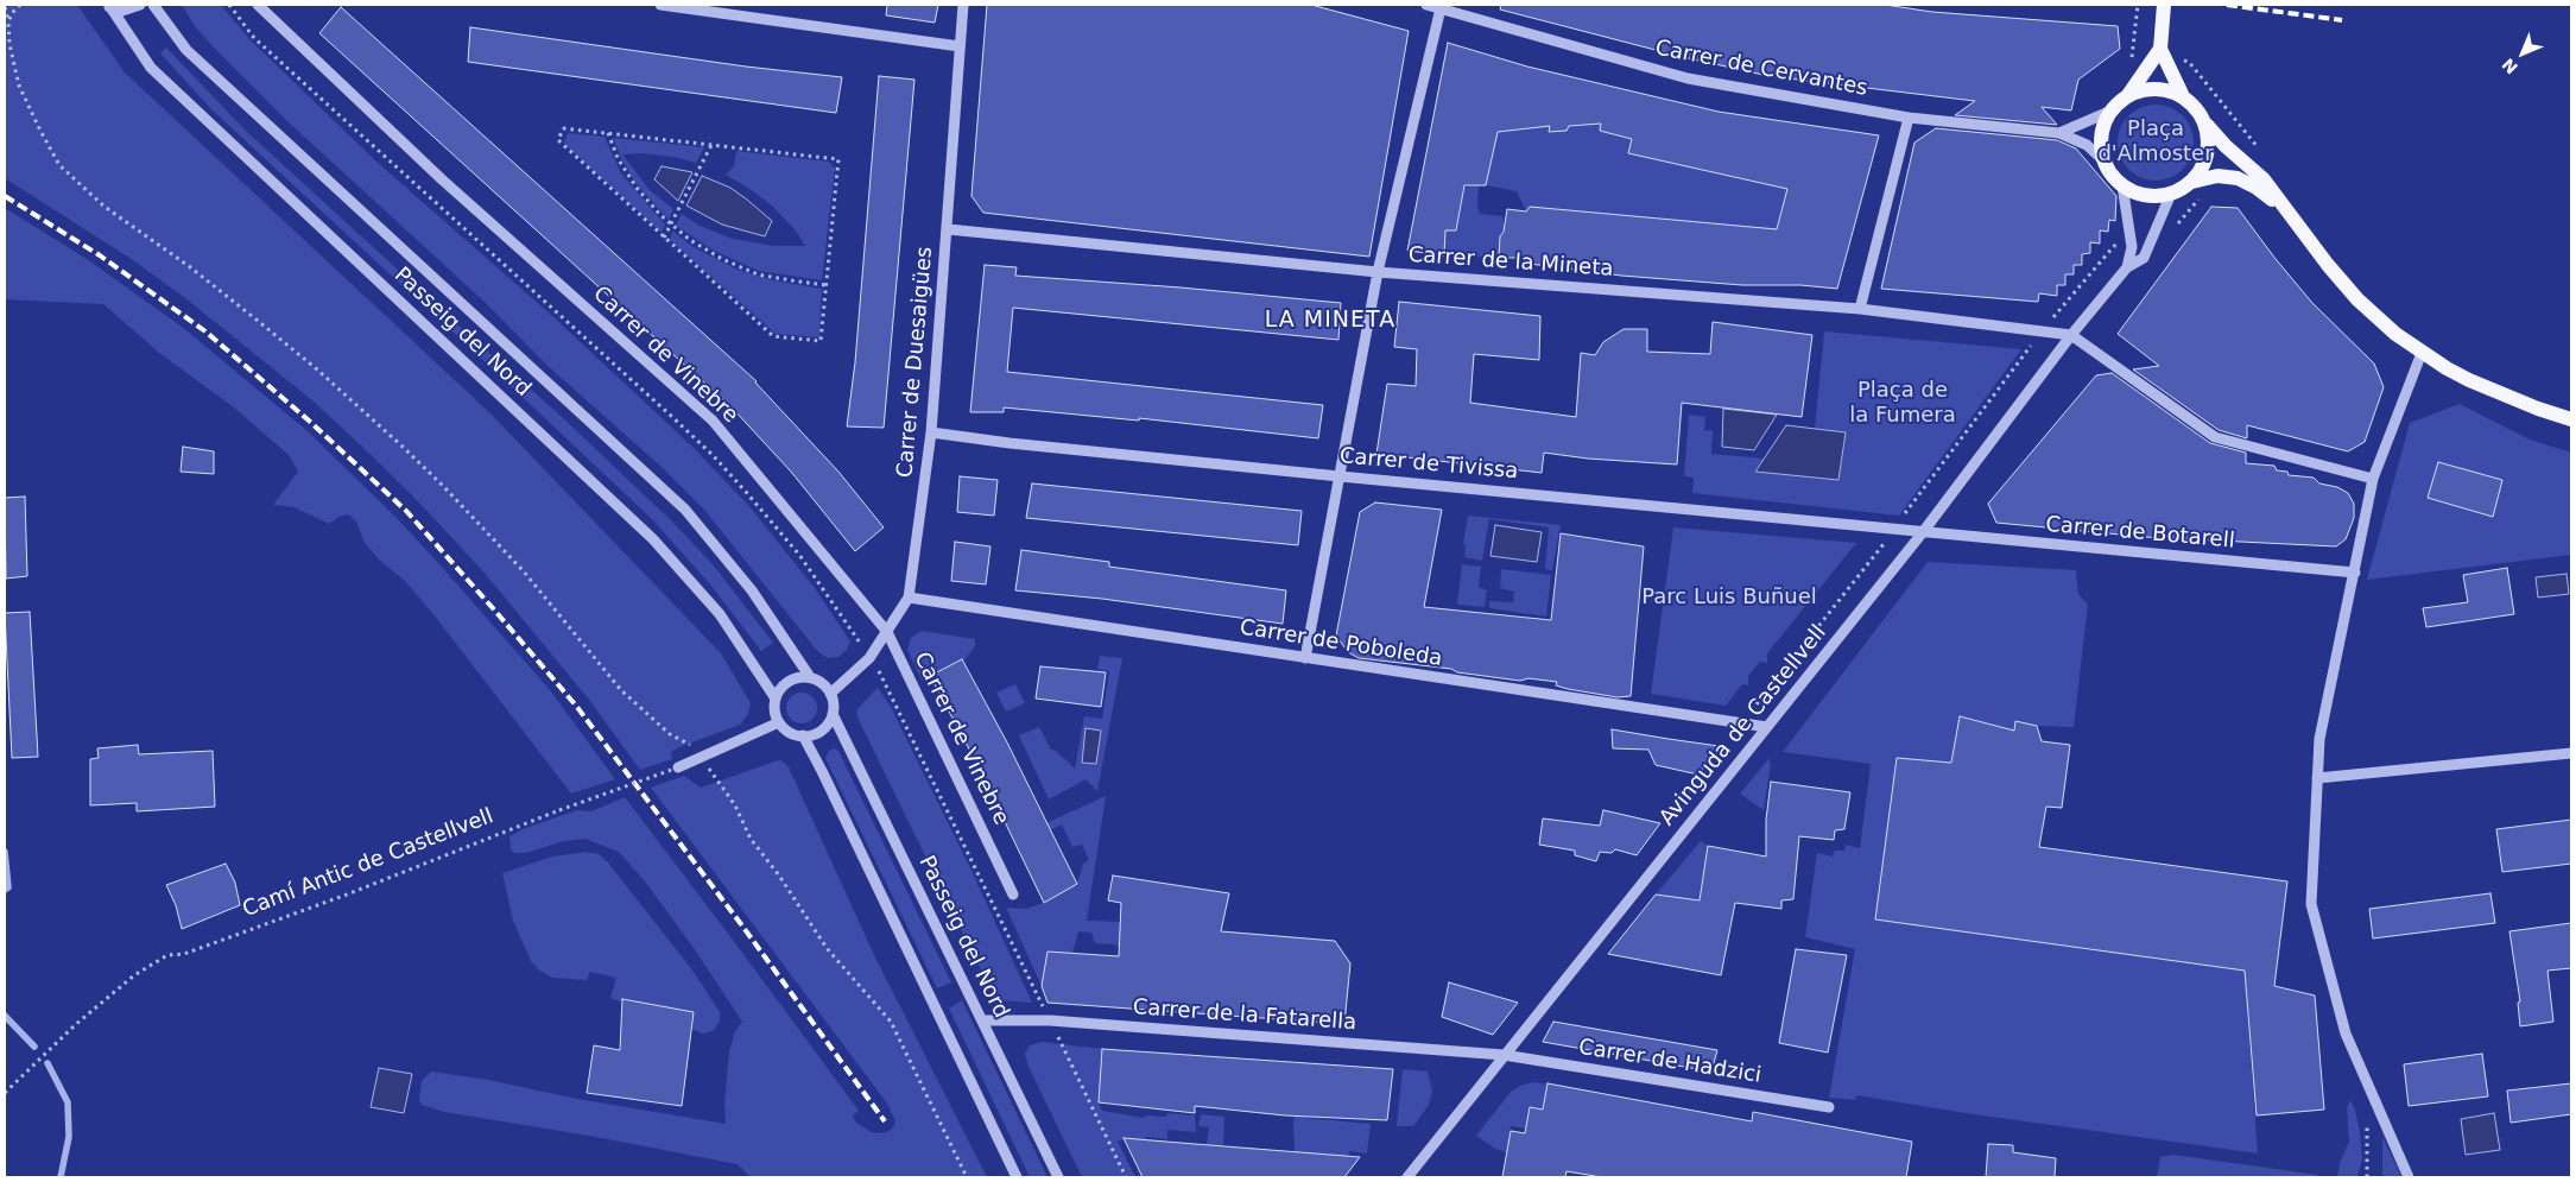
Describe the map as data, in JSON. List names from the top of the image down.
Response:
{
  "streets": {
    "street": [
      "Carrer de Cervantes",
      "Carrer de la Mineta",
      "Passeig del Nord",
      "Carrer de Vinebre",
      "Carrer de Duesaigües",
      "Carrer de Tivissa",
      "Carrer de Botarell",
      "Carrer de Poboleda",
      "Avinguda de Castellvell",
      "Carrer de la Fatarella",
      "Carrer de Hadzici"
    ],
    "path": ["Camí Antic de Castellvell"]
  },
  "crossings": [
    ["Carrer de Cervantes", "Avinguda de Castellvell"],
    ["Carrer de la Mineta", "Carrer de Duesaigües"],
    ["Carrer de la Mineta", "Avinguda de Castellvell"],
    ["Passeig del Nord", "Carrer de Duesaigües"],
    ["Passeig del Nord", "Carrer de la Fatarella"],
    ["Carrer de Vinebre", "Carrer de Duesaigües"],
    ["Carrer de Duesaigües", "Carrer de Tivissa"],
    ["Carrer de Duesaigües", "Carrer de Poboleda"],
    ["Carrer de Tivissa", "Carrer de Botarell"],
    ["Carrer de Tivissa", "Avinguda de Castellvell"],
    ["Carrer de Botarell", "Avinguda de Castellvell"],
    ["Carrer de Poboleda", "Avinguda de Castellvell"],
    ["Avinguda de Castellvell", "Carrer de la Fatarella"],
    ["Avinguda de Castellvell", "Carrer de Hadzici"],
    ["Carrer de la Fatarella", "Carrer de Hadzici"]
  ],
  "districts": ["LA MINETA"],
  "parks": ["Plaça d'Almoster", "Plaça de la Fumera", "Parc Luis Buñuel"],
  "north": "bottom left"
}
